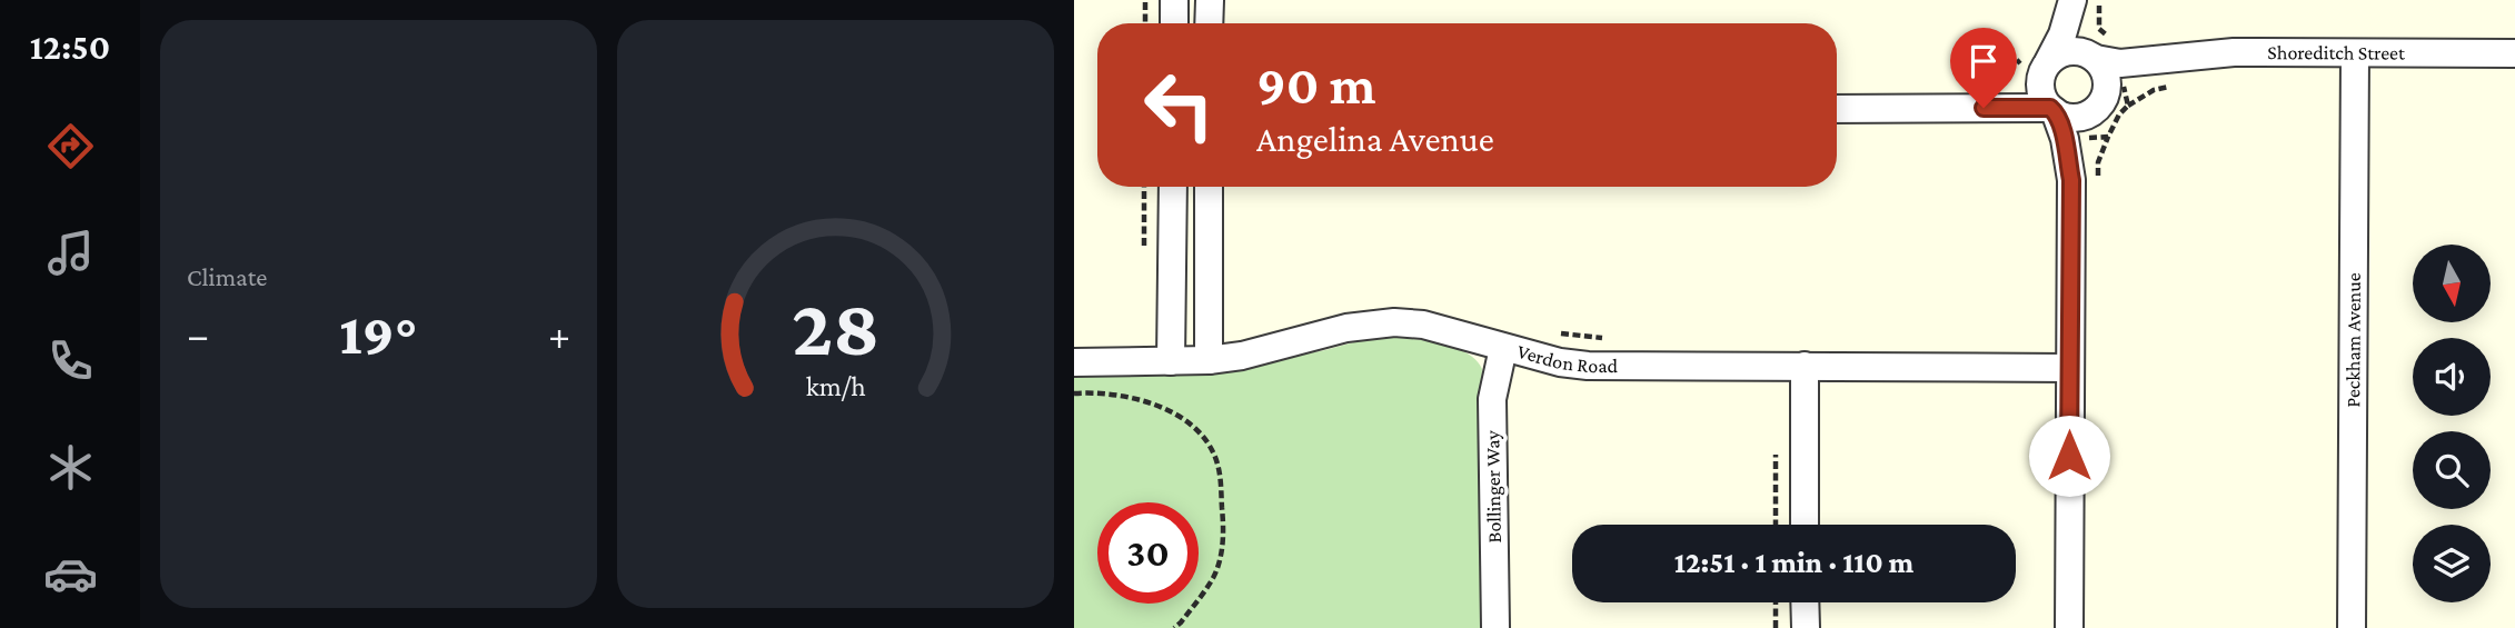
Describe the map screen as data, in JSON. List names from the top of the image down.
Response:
{
  "streets": {
    "street": [
      "Shoreditch Street",
      "Peckham Avenue",
      "Verdon Road",
      "Bollinger Way"
    ]
  },
  "crossings": [
    ["Shoreditch Street", "Peckham Avenue"],
    ["Verdon Road", "Bollinger Way"]
  ],
  "north": "bottom",
  "page": {
    "tabs": "12:50",
    "tile": "Climate",
    "turn": ["90 m", "Angelina Avenue"],
    "heat": ["−", "19°", "+"],
    "limit": "30",
    "trip": "12:51 · 1 min · 110 m",
    "gauge": ["28", "km/h"]
  }
}
